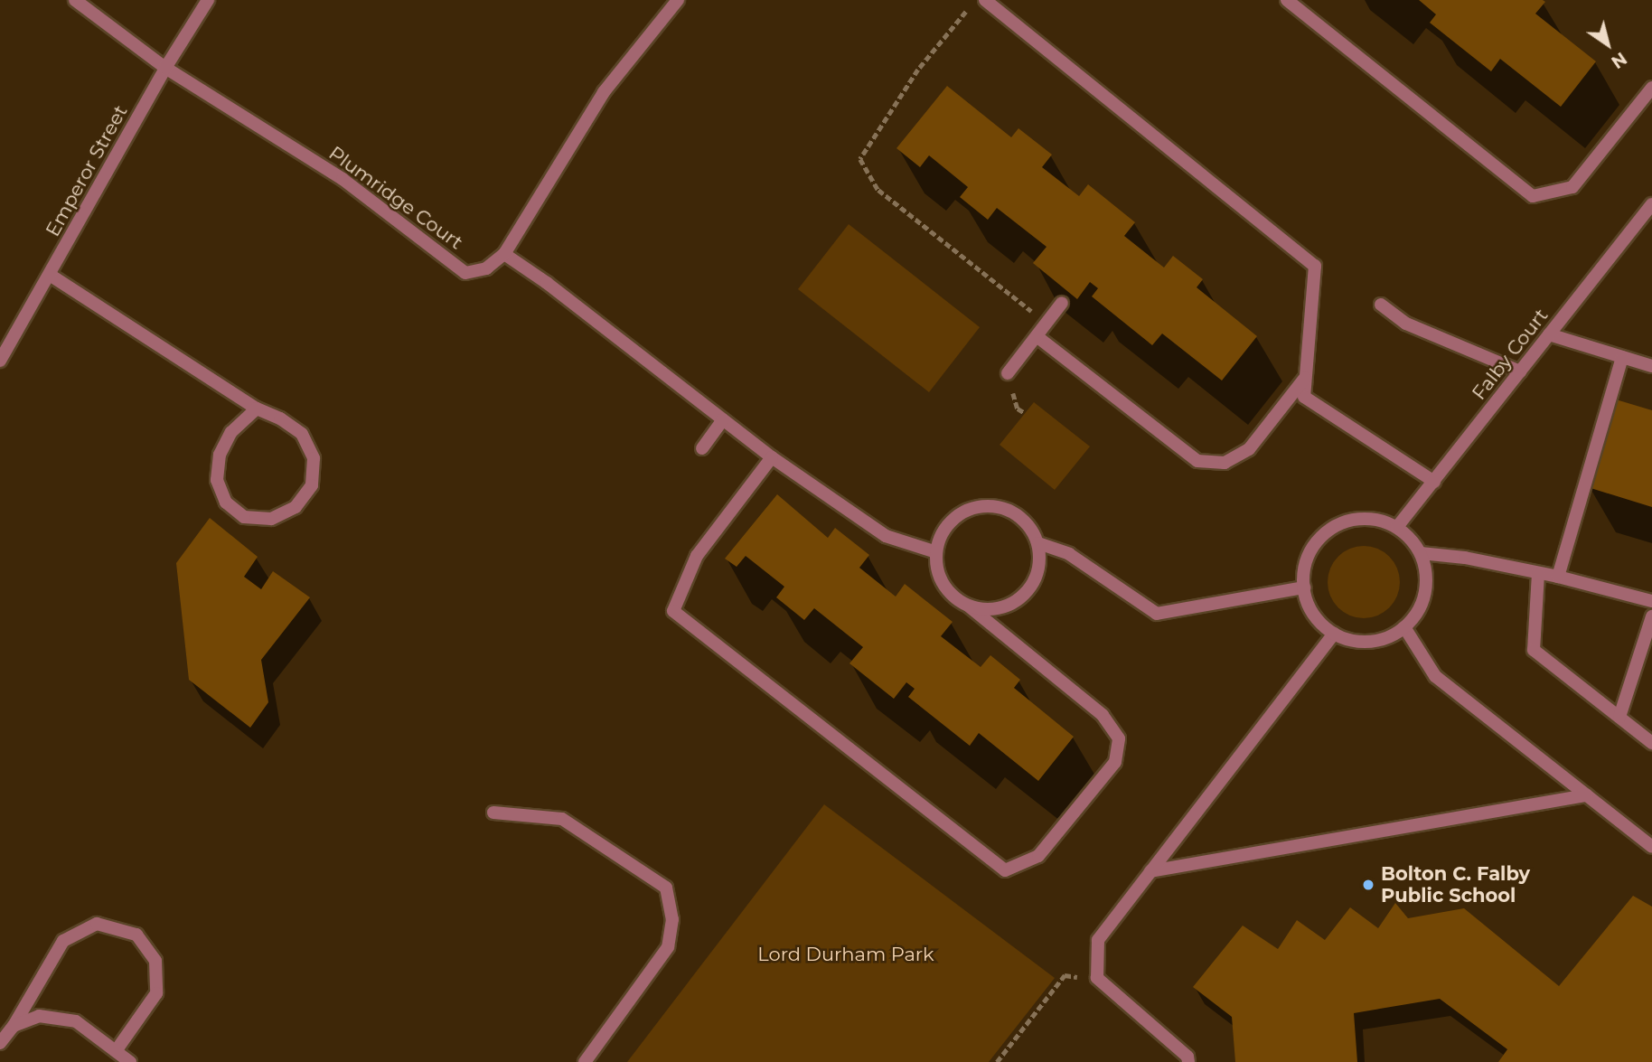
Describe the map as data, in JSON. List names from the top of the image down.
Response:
{
  "streets": {
    "street": ["Emperor Street", "Plumridge Court", "Falby Court"]
  },
  "crossings": [
    ["Emperor Street", "Plumridge Court"]
  ],
  "parks": ["Lord Durham Park"],
  "places": ["Bolton C. Falby Public School"],
  "north": "bottom right"
}
